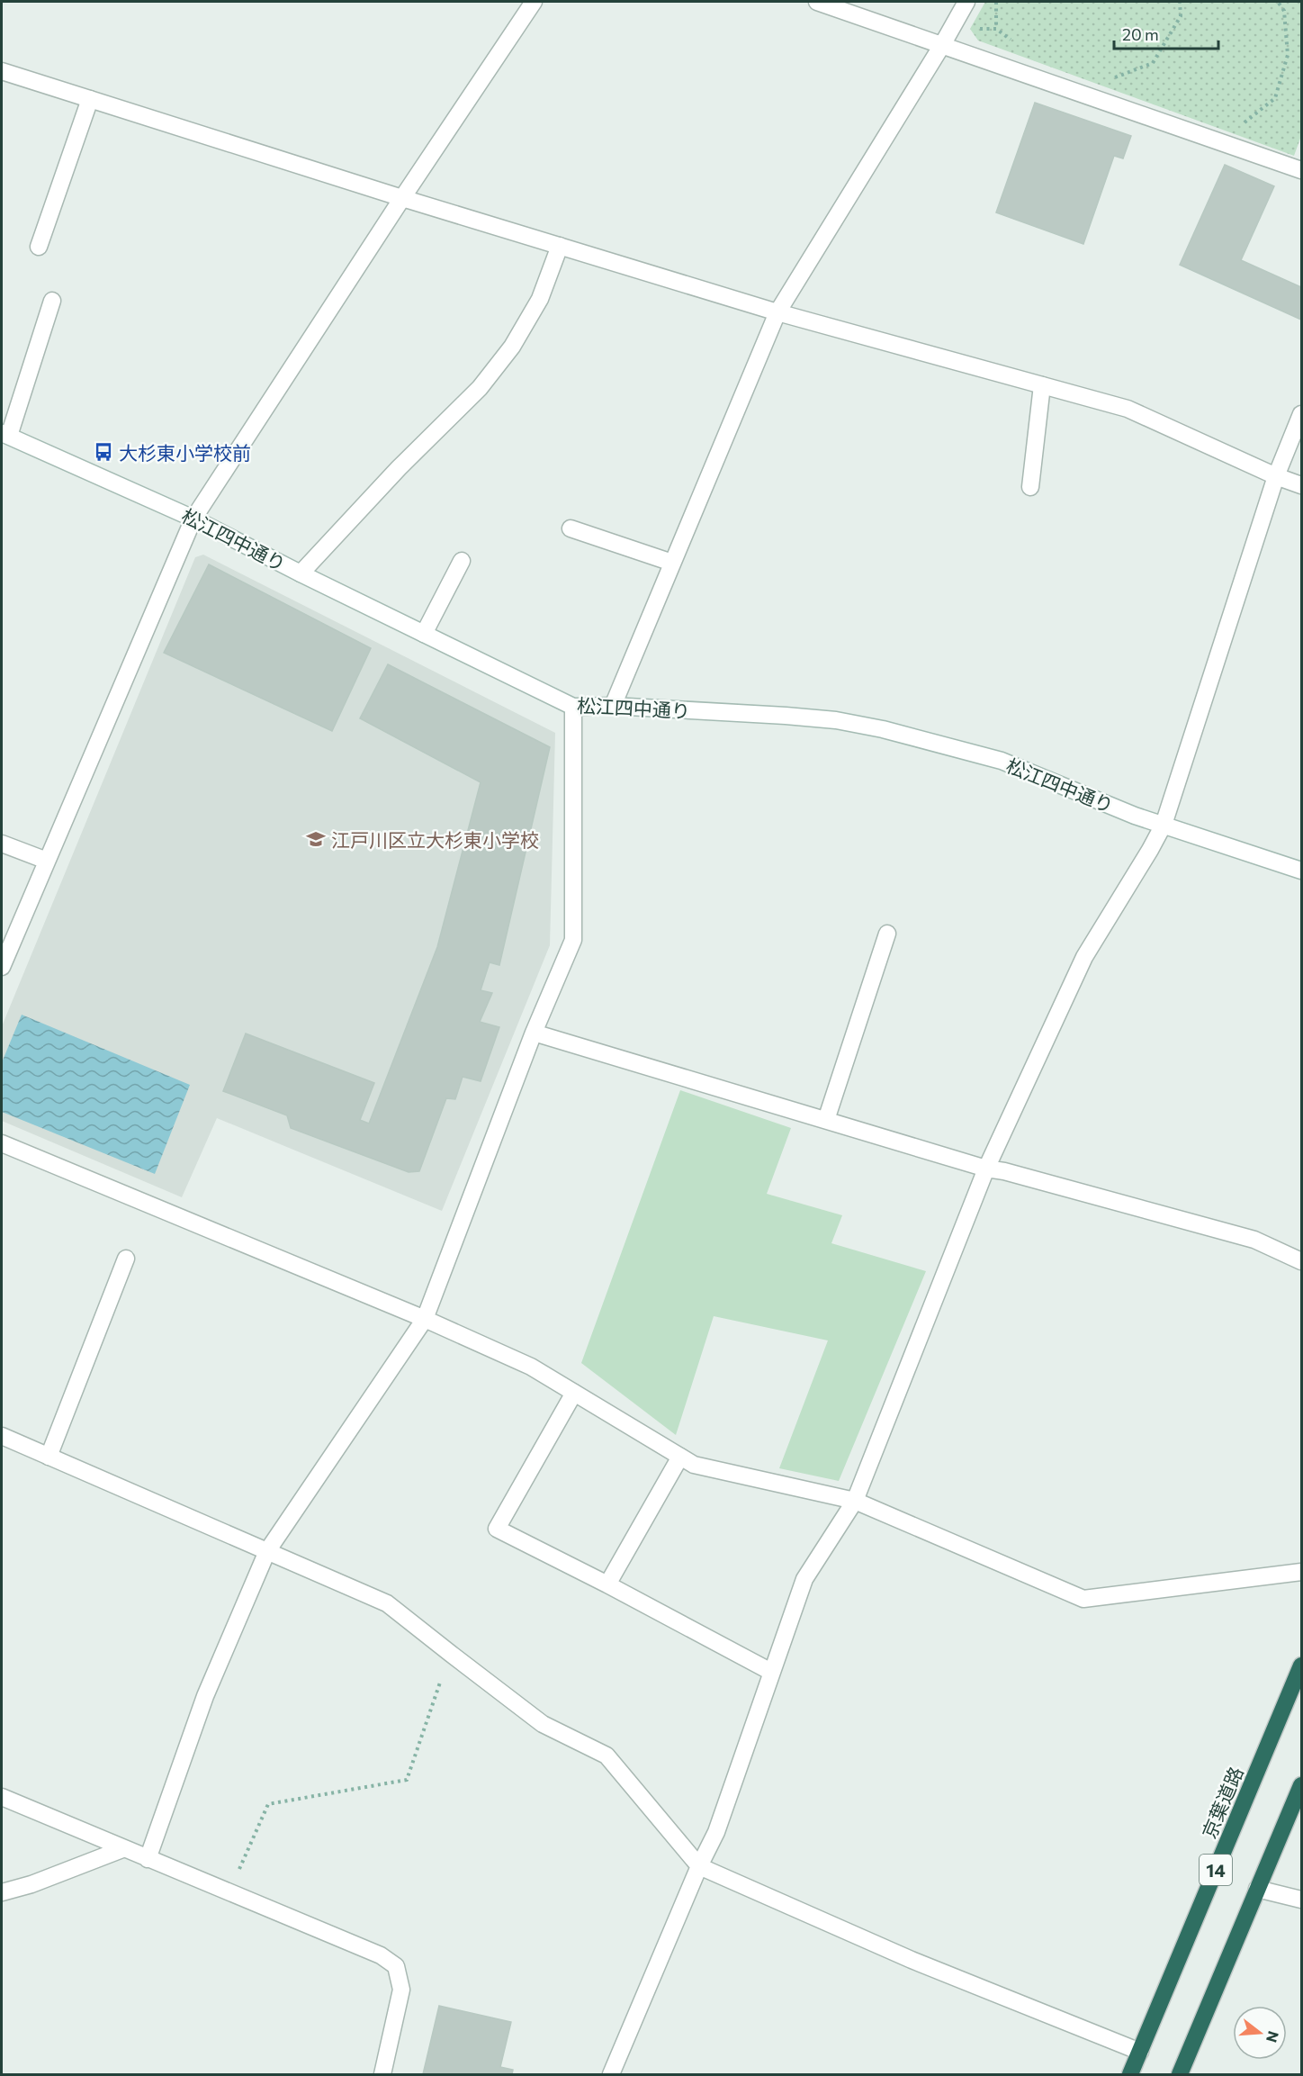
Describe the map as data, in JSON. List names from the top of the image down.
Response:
{
  "streets": {
    "highway": ["京葉道路", "14"],
    "street": ["松江四中通り"]
  },
  "places": {
    "bus stop": ["大杉東小学校前"],
    "school or university": ["江戸川区立大杉東小学校"]
  },
  "scale_bar": "20 m",
  "north": "right"
}
